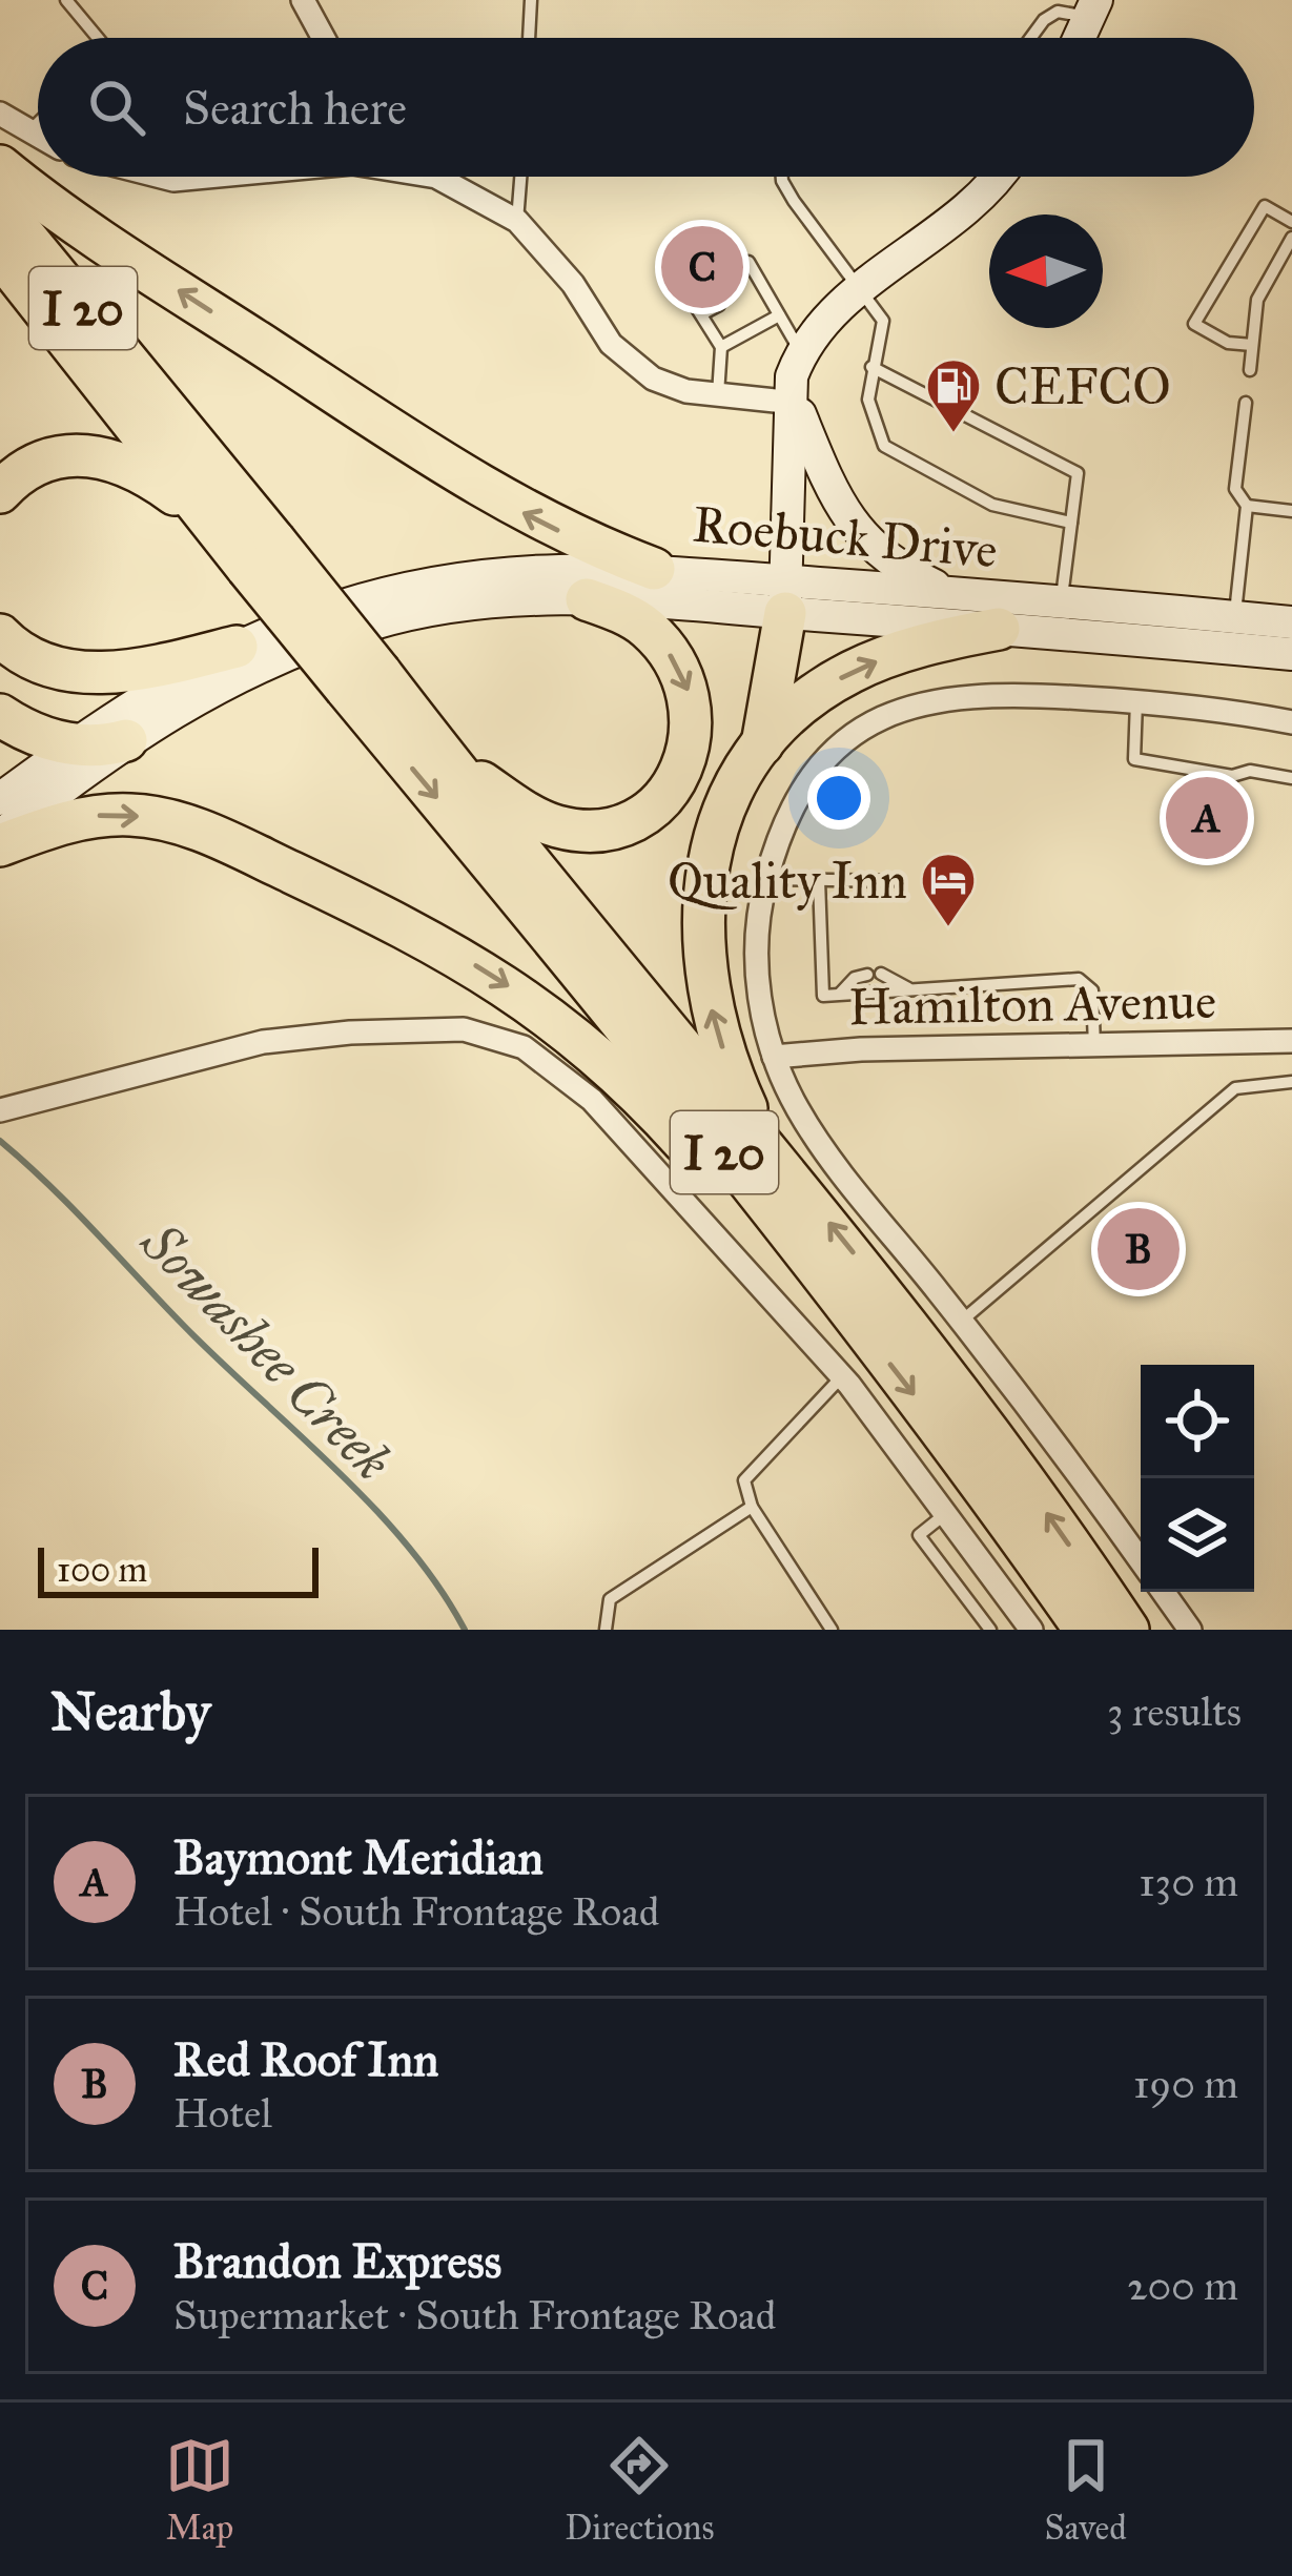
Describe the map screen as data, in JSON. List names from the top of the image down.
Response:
{
  "streets": {
    "highway": ["I 20"],
    "main road": ["Roebuck Drive"],
    "street": ["Hamilton Avenue"]
  },
  "water": ["Sowashee Creek"],
  "places": {
    "fuel station": ["CEFCO"],
    "hotel": ["Quality Inn"]
  },
  "scale_bar": "100 m",
  "north": "left",
  "page": {
    "search": "Search here",
    "pins": ["C", "A", "B"],
    "scale": "100 m",
    "heading": ["Nearby", "3 results"],
    "list": [
      {
        "mark": "A",
        "name": "Baymont Meridian",
        "note": "Hotel · South Frontage Road",
        "value": "130 m"
      },
      {
        "mark": "B",
        "name": "Red Roof Inn",
        "note": "Hotel",
        "value": "190 m"
      },
      {
        "mark": "C",
        "name": "Brandon Express",
        "note": "Supermarket · South Frontage Road",
        "value": "200 m"
      }
    ],
    "nav": ["Map", "Directions", "Saved"]
  }
}
